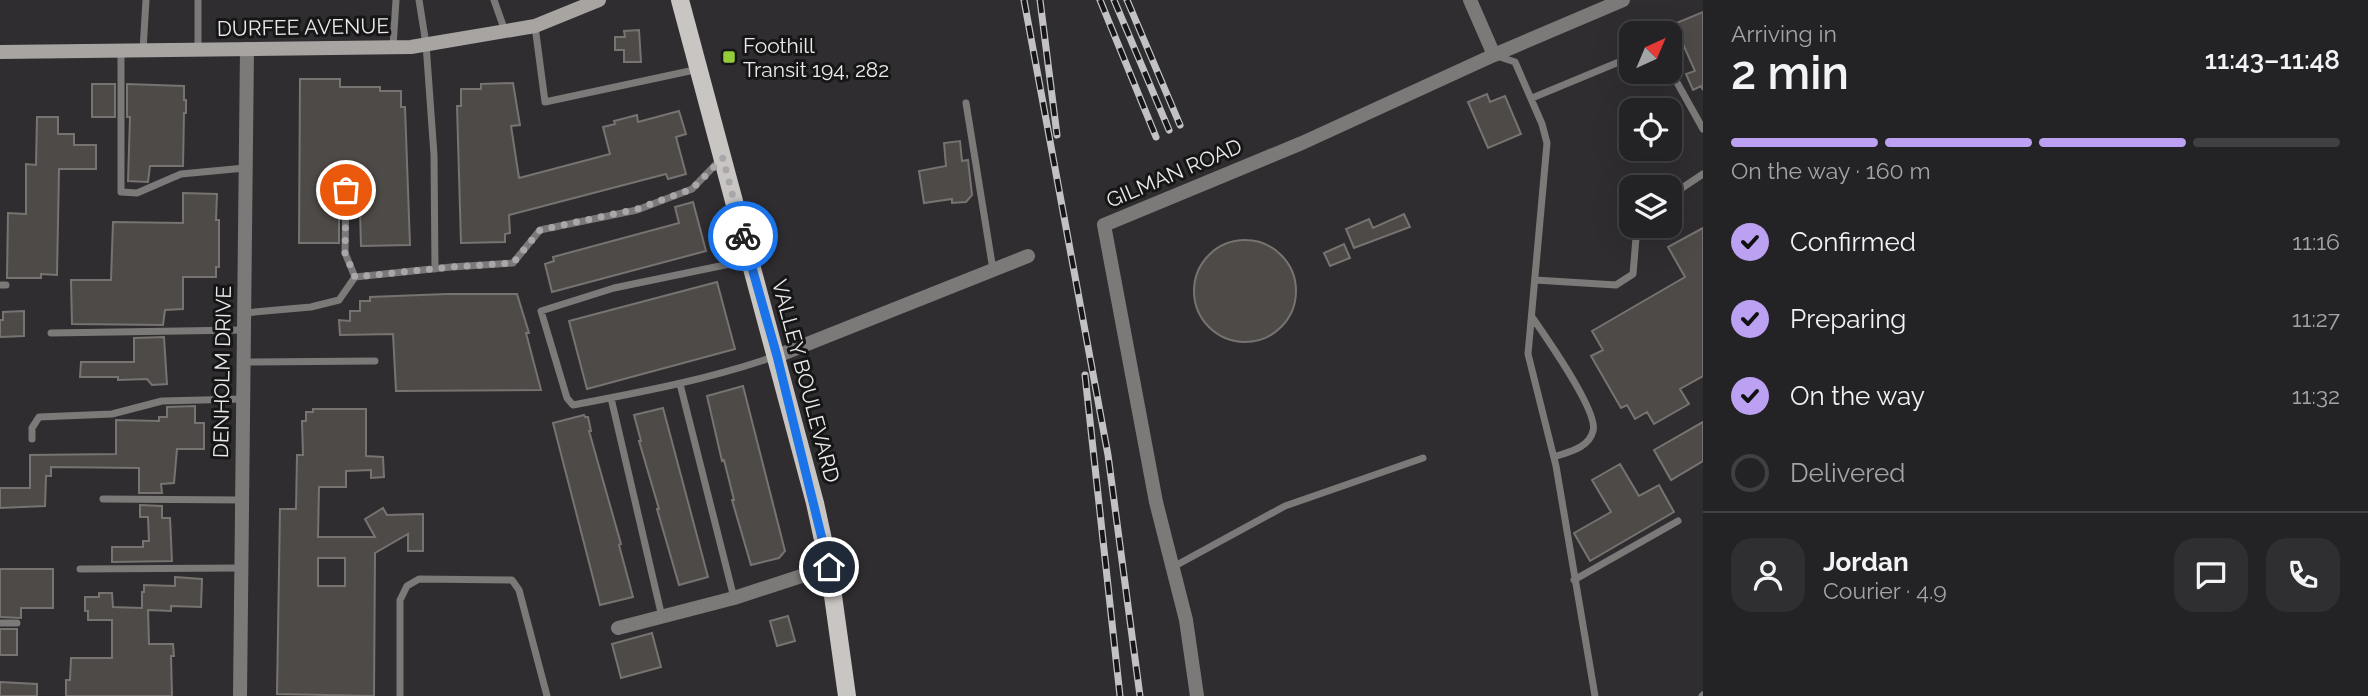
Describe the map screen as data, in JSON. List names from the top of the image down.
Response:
{
  "streets": {
    "main road": ["DURFEE AVENUE", "VALLEY BOULEVARD"],
    "street": ["GILMAN ROAD", "DENHOLM DRIVE"]
  },
  "crossings": [
    ["DURFEE AVENUE", "DENHOLM DRIVE"]
  ],
  "places": {
    "transit": ["Foothill Transit 194, 282"]
  },
  "north": "top right",
  "page": {
    "heading": ["2 min", "Arriving in", "11:43–11:48"],
    "panel": ["Jordan", "Courier · 4.9"],
    "bar": "On the way · 160 m",
    "list": [
      ["Confirmed", "11:16"],
      ["Preparing", "11:27"],
      ["On the way", "11:32"],
      "Delivered"
    ]
  }
}
